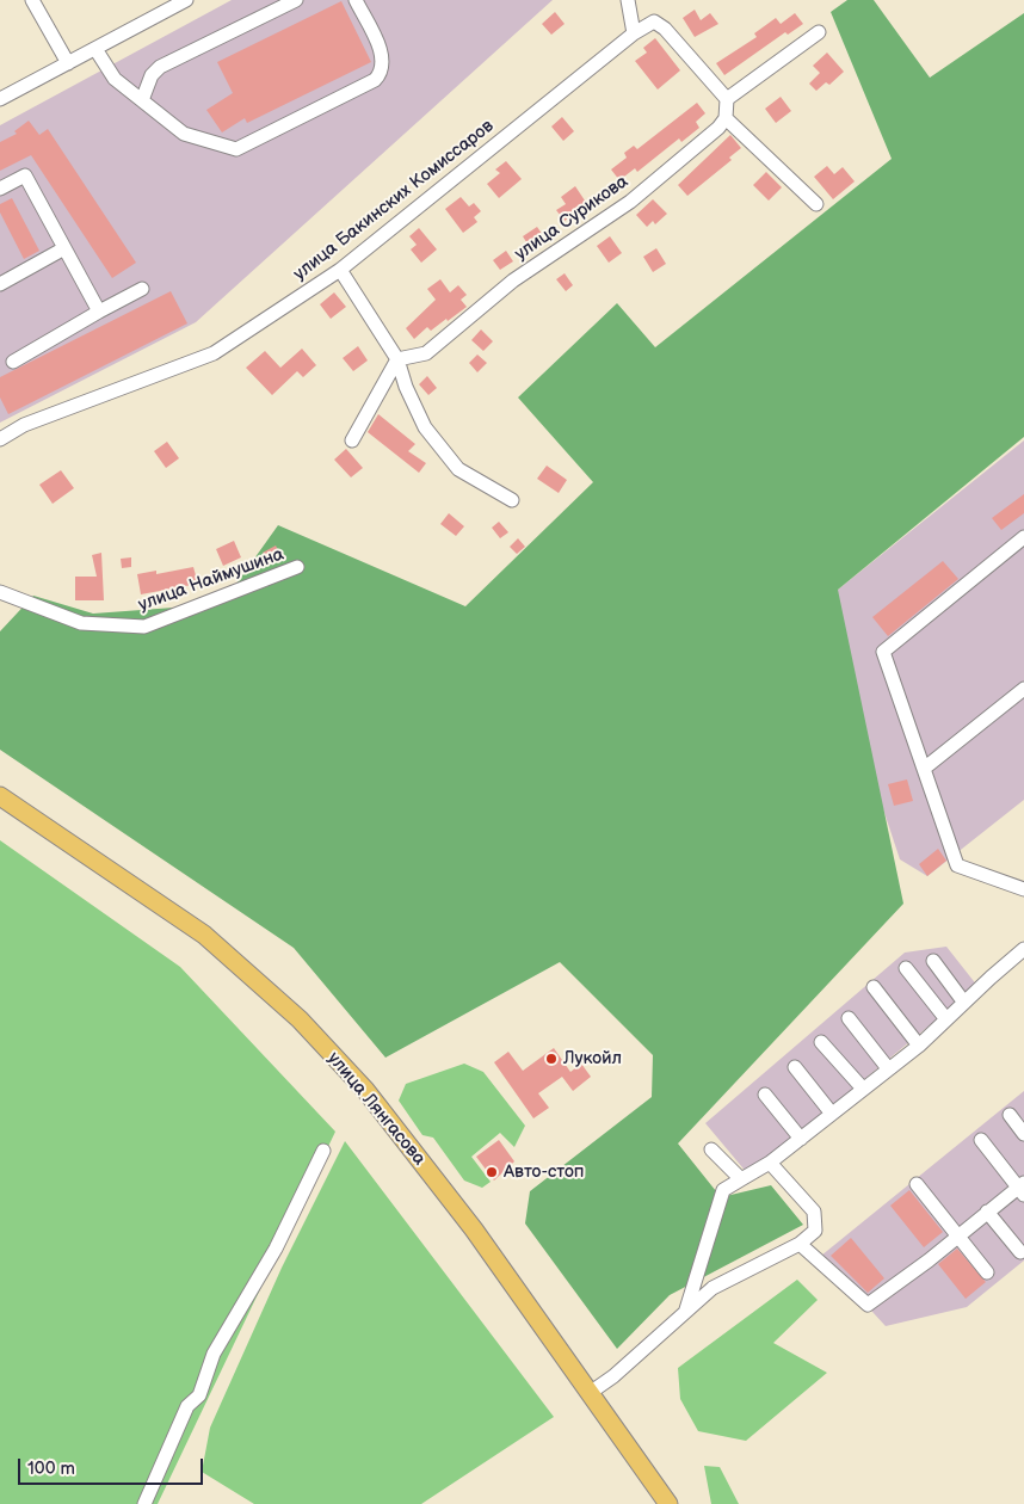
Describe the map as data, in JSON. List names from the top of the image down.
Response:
{
  "streets": {
    "main road": ["улица Лянгасова"],
    "street": ["улица Бакинских Комиссаров", "улица Сурикова", "улица Наймушина"]
  },
  "places": ["Лукойл", "Авто-стоп"],
  "scale_bar": "100 m"
}
